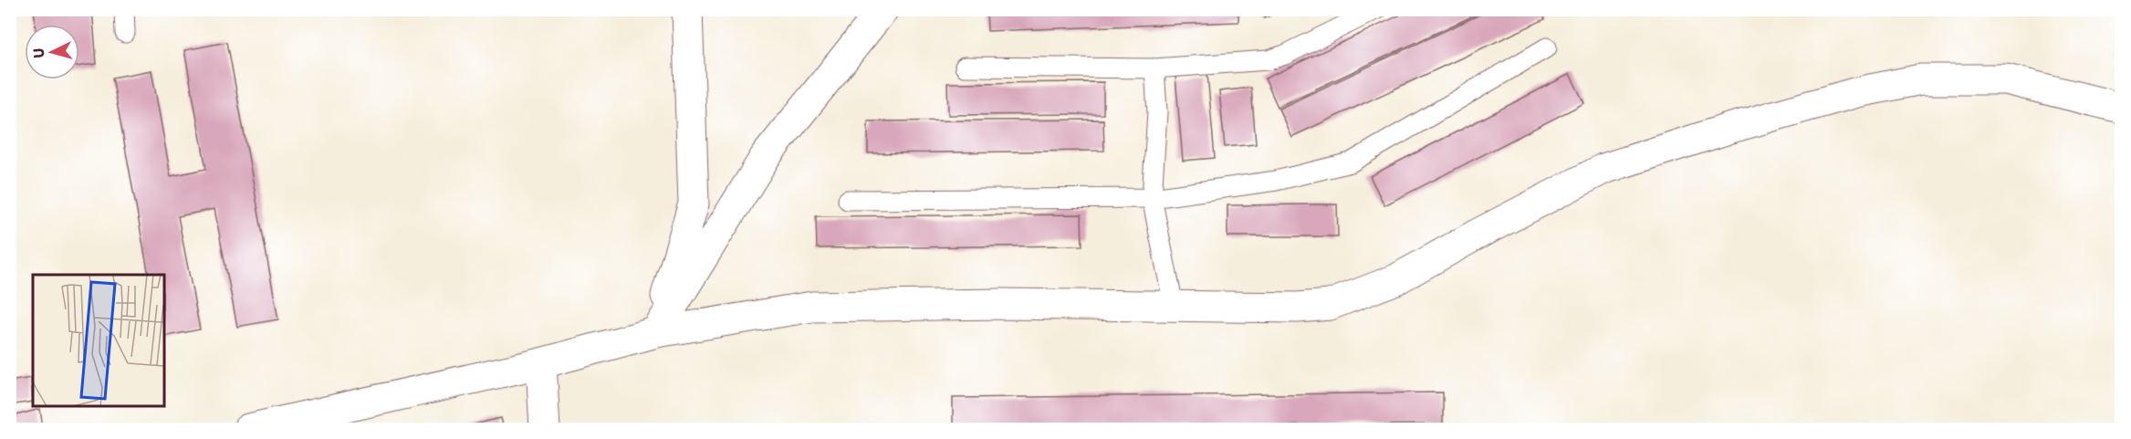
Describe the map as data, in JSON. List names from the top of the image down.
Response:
{
  "north": "left"
}
